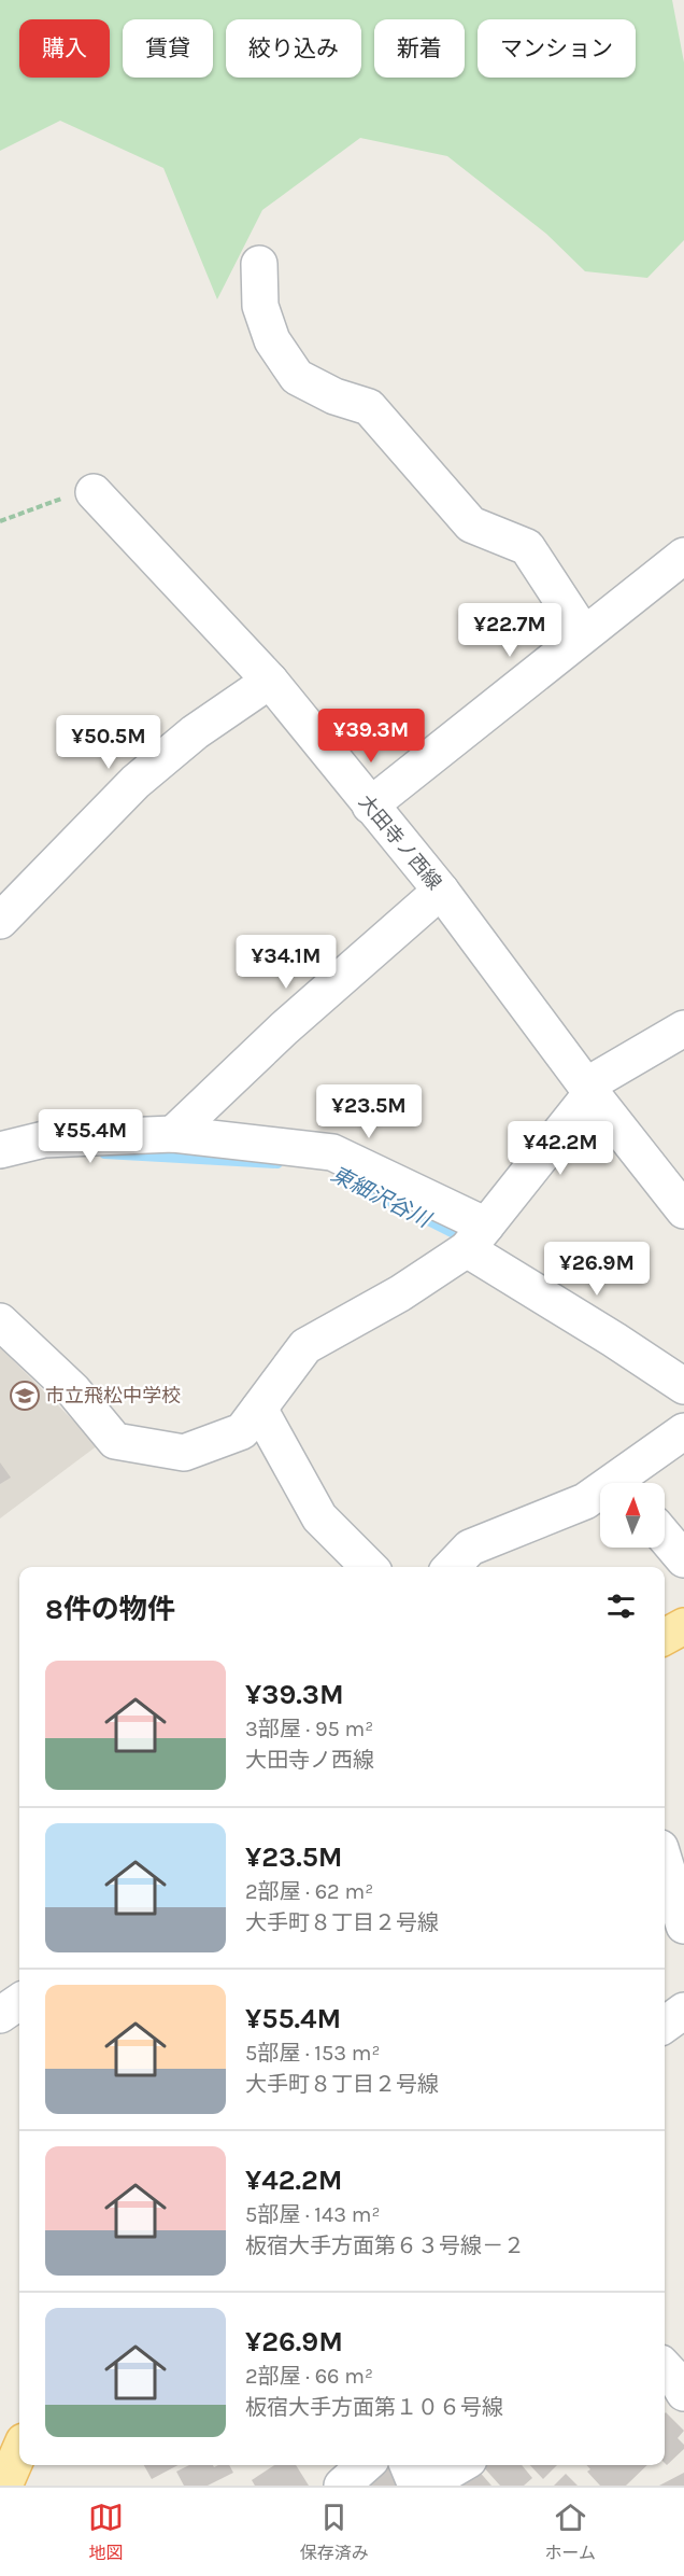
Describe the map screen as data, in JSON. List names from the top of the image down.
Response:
{
  "streets": {
    "street": ["大田寺ノ西線"]
  },
  "water": ["東細沢谷川"],
  "places": {
    "school or university": ["市立飛松中学校"]
  },
  "north": "top",
  "page": {
    "chip": [
      "購入",
      "賃貸",
      "絞り込み",
      "新着",
      "マンション"
    ],
    "price": [
      "¥22.7M",
      "¥39.3M",
      "¥50.5M",
      "¥34.1M",
      "¥23.5M",
      "¥55.4M",
      "¥42.2M",
      "¥26.9M"
    ],
    "heading": "8件の物件",
    "list": [
      {
        "name": "¥39.3M",
        "note": "3部屋 · 95 m² · 大田寺ノ西線"
      },
      {
        "name": "¥23.5M",
        "note": "2部屋 · 62 m² · 大手町８丁目２号線"
      },
      {
        "name": "¥55.4M",
        "note": "5部屋 · 153 m² · 大手町８丁目２号線"
      },
      {
        "name": "¥42.2M",
        "note": "5部屋 · 143 m² · 板宿大手方面第６３号線－２"
      },
      {
        "name": "¥26.9M",
        "note": "2部屋 · 66 m² · 板宿大手方面第１０６号線"
      }
    ],
    "tabs": ["地図", "保存済み", "ホーム"]
  }
}
